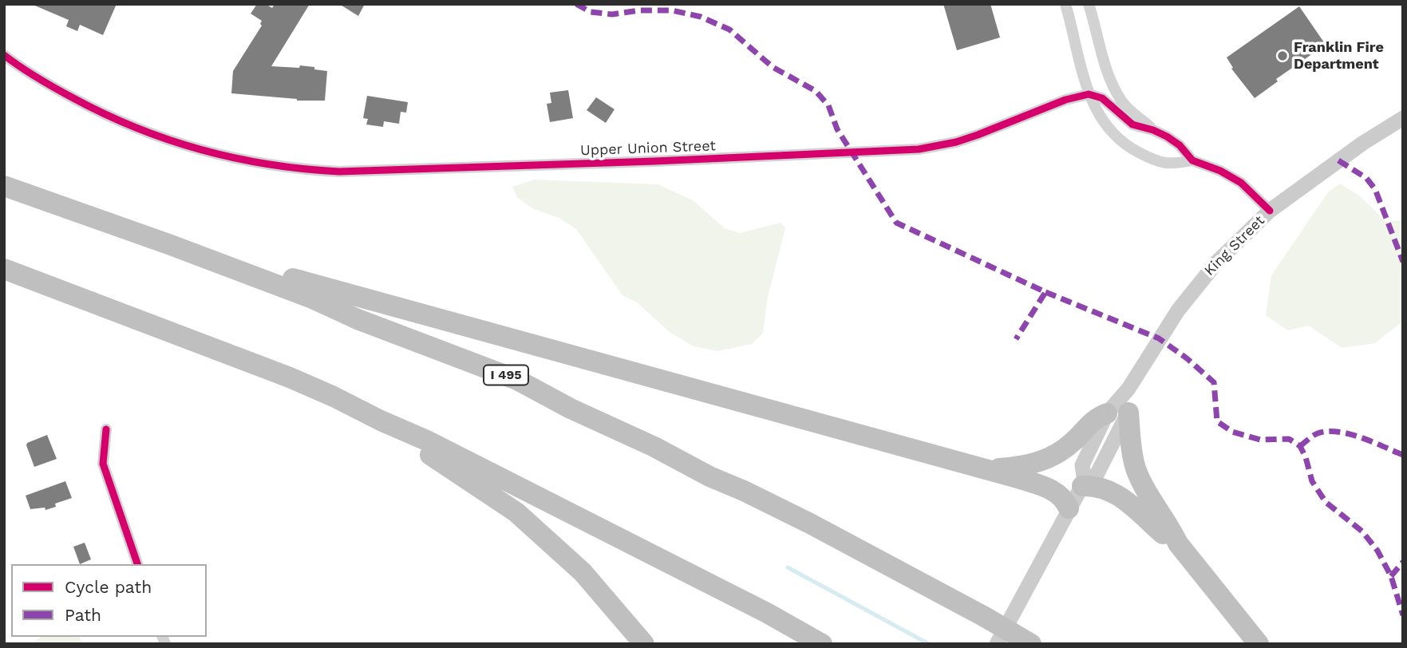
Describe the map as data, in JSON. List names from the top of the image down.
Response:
{
  "streets": {
    "highway": ["I 495"],
    "main road": ["King Street"],
    "street": ["Upper Union Street"]
  },
  "places": ["Franklin Fire Department"],
  "legend": ["Cycle path", "Path"]
}
